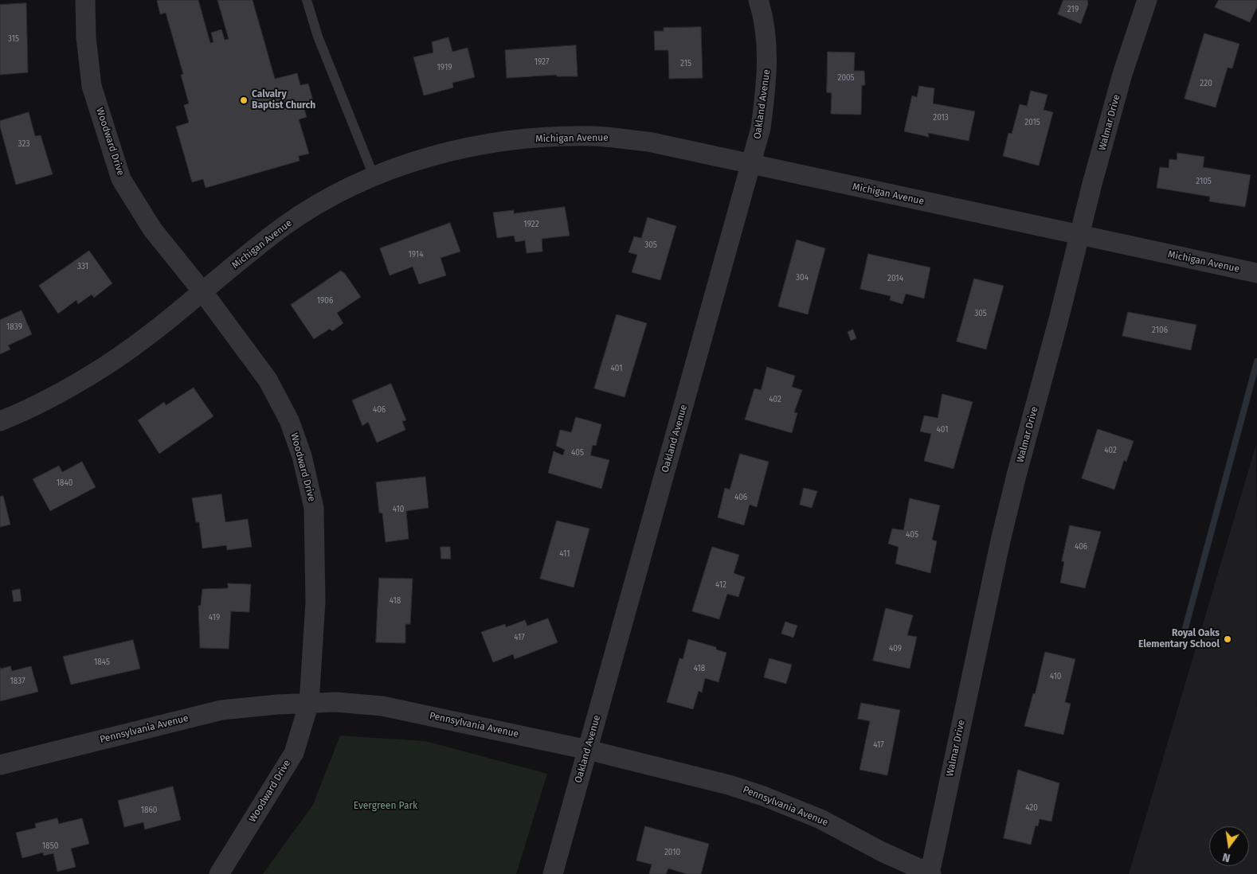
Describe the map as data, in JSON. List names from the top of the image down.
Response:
{
  "streets": {
    "street": [
      "Oakland Avenue",
      "Walmar Drive",
      "Michigan Avenue",
      "Woodward Drive",
      "Pennsylvania Avenue"
    ]
  },
  "crossings": [
    ["Oakland Avenue", "Michigan Avenue"],
    ["Oakland Avenue", "Pennsylvania Avenue"],
    ["Walmar Drive", "Michigan Avenue"],
    ["Walmar Drive", "Pennsylvania Avenue"],
    ["Michigan Avenue", "Woodward Drive"],
    ["Woodward Drive", "Pennsylvania Avenue"]
  ],
  "parks": ["Evergreen Park"],
  "places": ["Calvalry Baptist Church", "Royal Oaks Elementary School"],
  "house_numbers": [
    "219",
    "315",
    "1927",
    "215",
    "1919",
    "2005",
    "220",
    "2013",
    "2015",
    "323",
    "2105",
    "1922",
    "305",
    "1914",
    "331",
    "304",
    "2014",
    "1906",
    "305",
    "1839",
    "2106",
    "401",
    "402",
    "406",
    "401",
    "402",
    "405",
    "1840",
    "406",
    "410",
    "405",
    "406",
    "411",
    "412",
    "418",
    "419",
    "417",
    "409",
    "1845",
    "418",
    "410",
    "1837",
    "417",
    "420",
    "1860",
    "1850",
    "2010"
  ],
  "north": "bottom"
}
